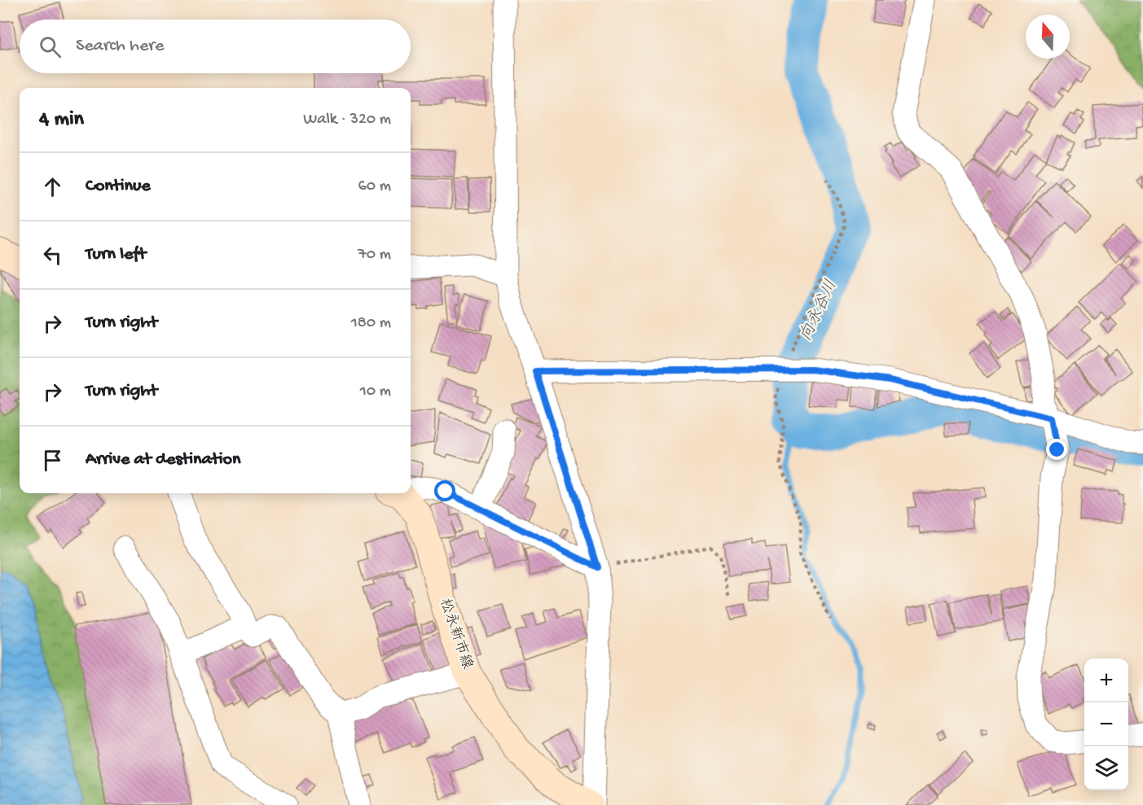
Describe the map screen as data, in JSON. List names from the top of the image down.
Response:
{
  "streets": {
    "main road": ["松永新市線"]
  },
  "water": ["向永谷川"],
  "north": "top",
  "page": {
    "search": "Search here",
    "heading": ["4 min", "Walk · 320 m"],
    "list": [
      ["Continue", "60 m"],
      ["Turn left", "70 m"],
      ["Turn right", "180 m"],
      ["Turn right", "10 m"],
      "Arrive at destination"
    ],
    "map_buttons": ["+", "−"]
  }
}
